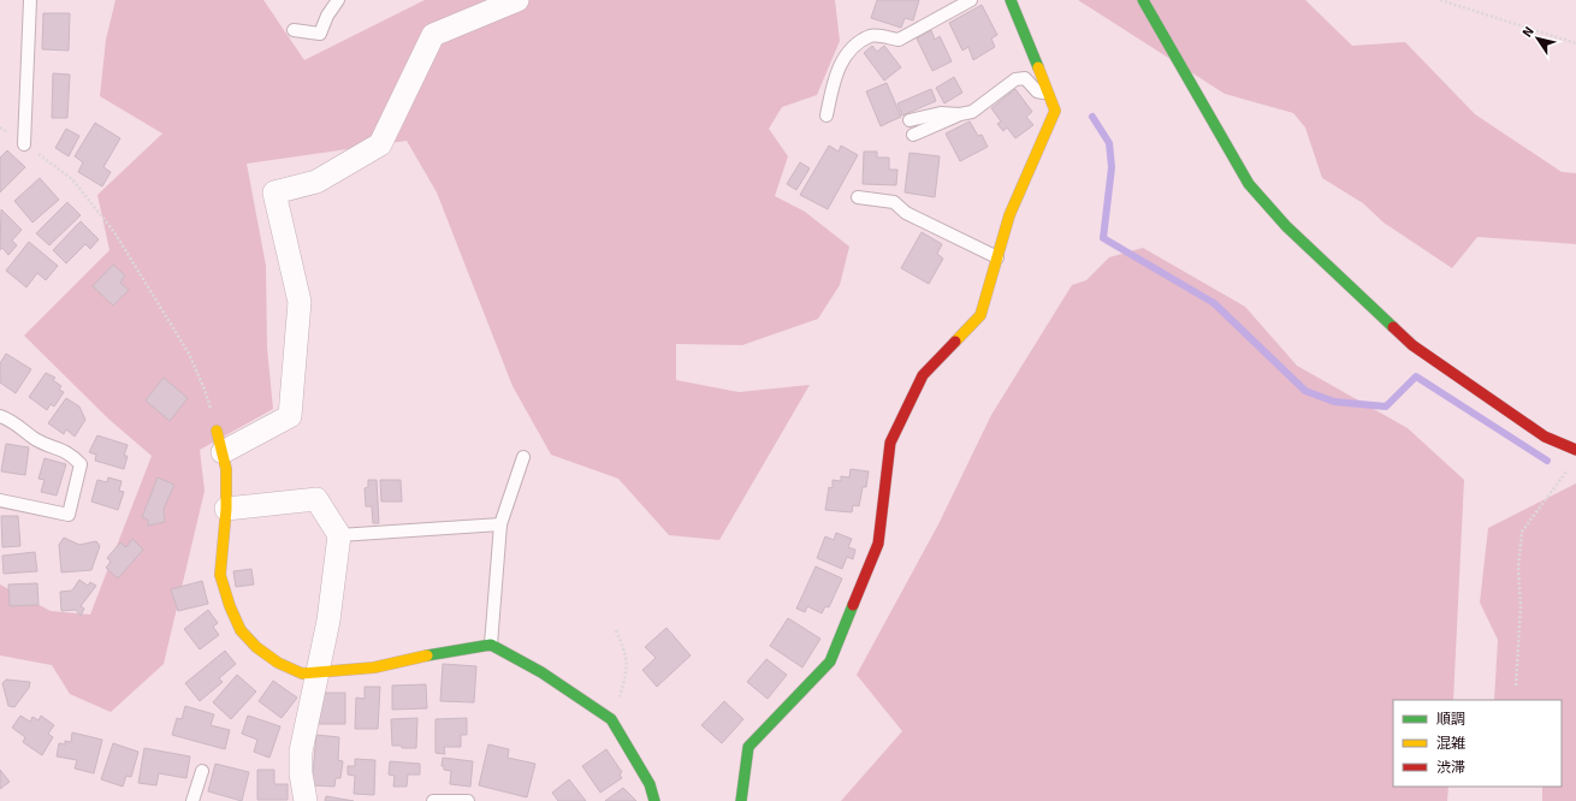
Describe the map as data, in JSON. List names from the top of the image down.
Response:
{
  "legend": ["順調", "混雑", "渋滞"],
  "north": "top left"
}
